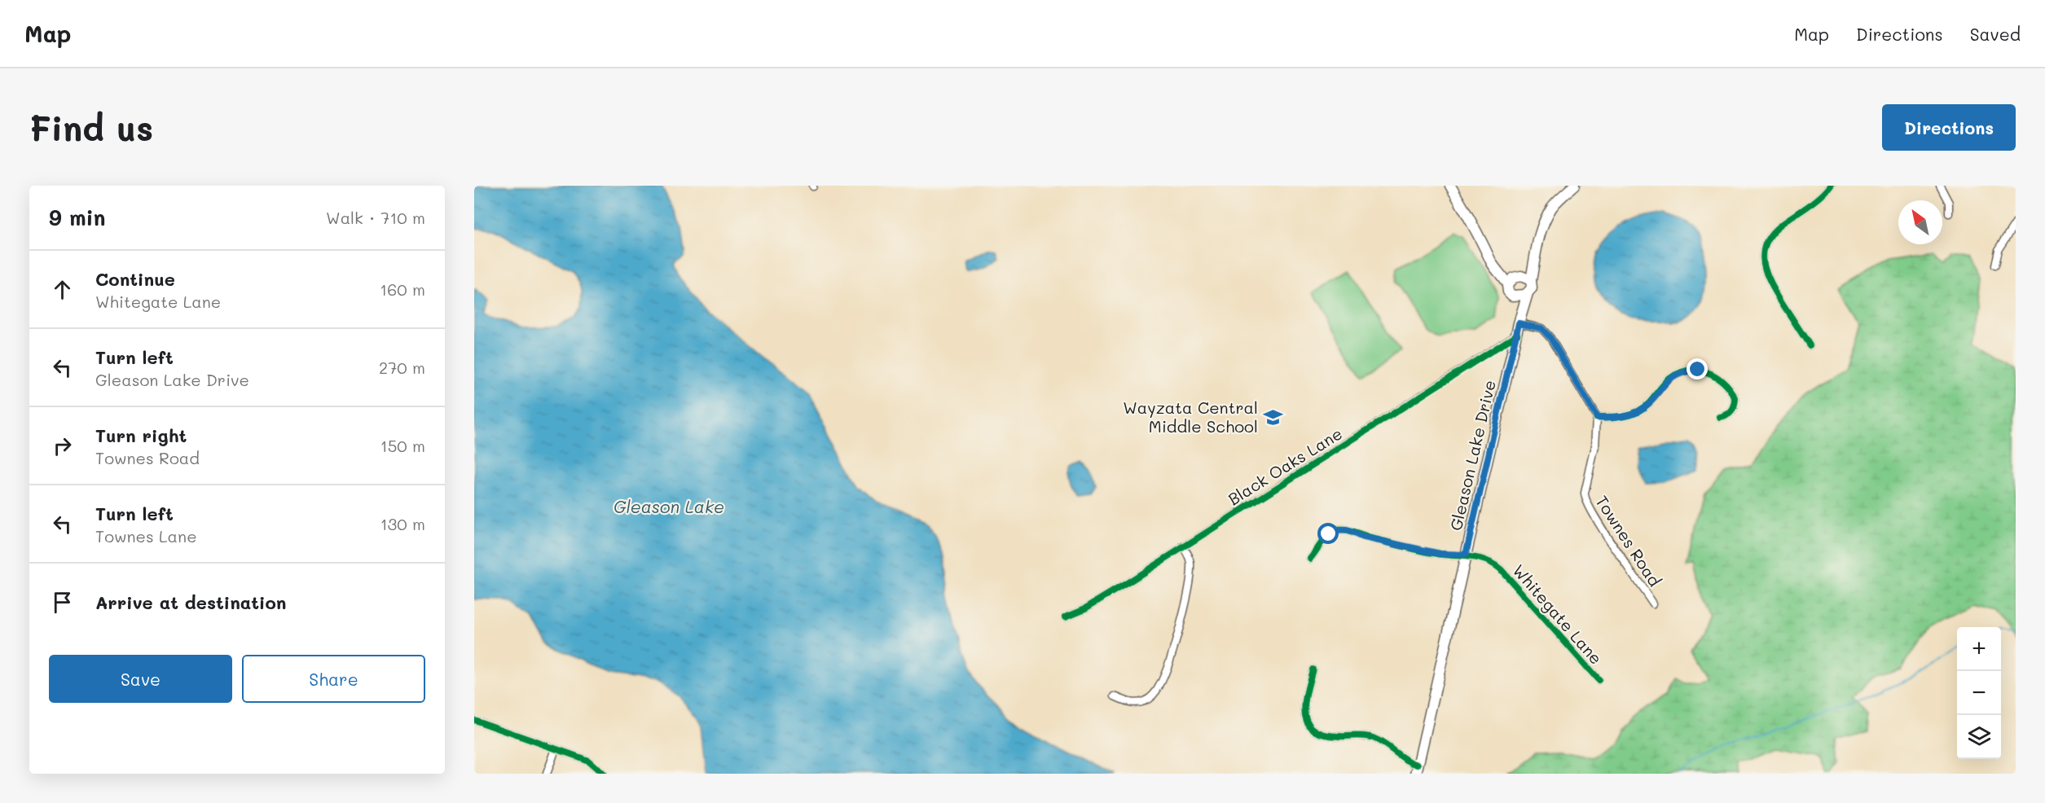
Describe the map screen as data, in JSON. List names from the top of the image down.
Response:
{
  "streets": {
    "main road": ["Gleason Lake Drive"],
    "street": ["Black Oaks Lane", "Townes Road", "Whitegate Lane"]
  },
  "crossings": [
    ["Gleason Lake Drive", "Black Oaks Lane"],
    ["Gleason Lake Drive", "Whitegate Lane"]
  ],
  "water": ["Gleason Lake"],
  "places": {
    "school or university": ["Wayzata Central Middle School"]
  },
  "north": "top left",
  "page": {
    "header": "Map",
    "nav": ["Map", "Directions", "Saved"],
    "buttons": [
      "Directions",
      ["Save", "Share"]
    ],
    "title": "Find us",
    "heading": ["9 min", "Walk · 710 m"],
    "list": [
      ["Continue", "Whitegate Lane", "160 m"],
      ["Turn left", "Gleason Lake Drive", "270 m"],
      ["Turn right", "Townes Road", "150 m"],
      ["Turn left", "Townes Lane", "130 m"],
      "Arrive at destination"
    ],
    "map_buttons": ["+", "−"]
  }
}
